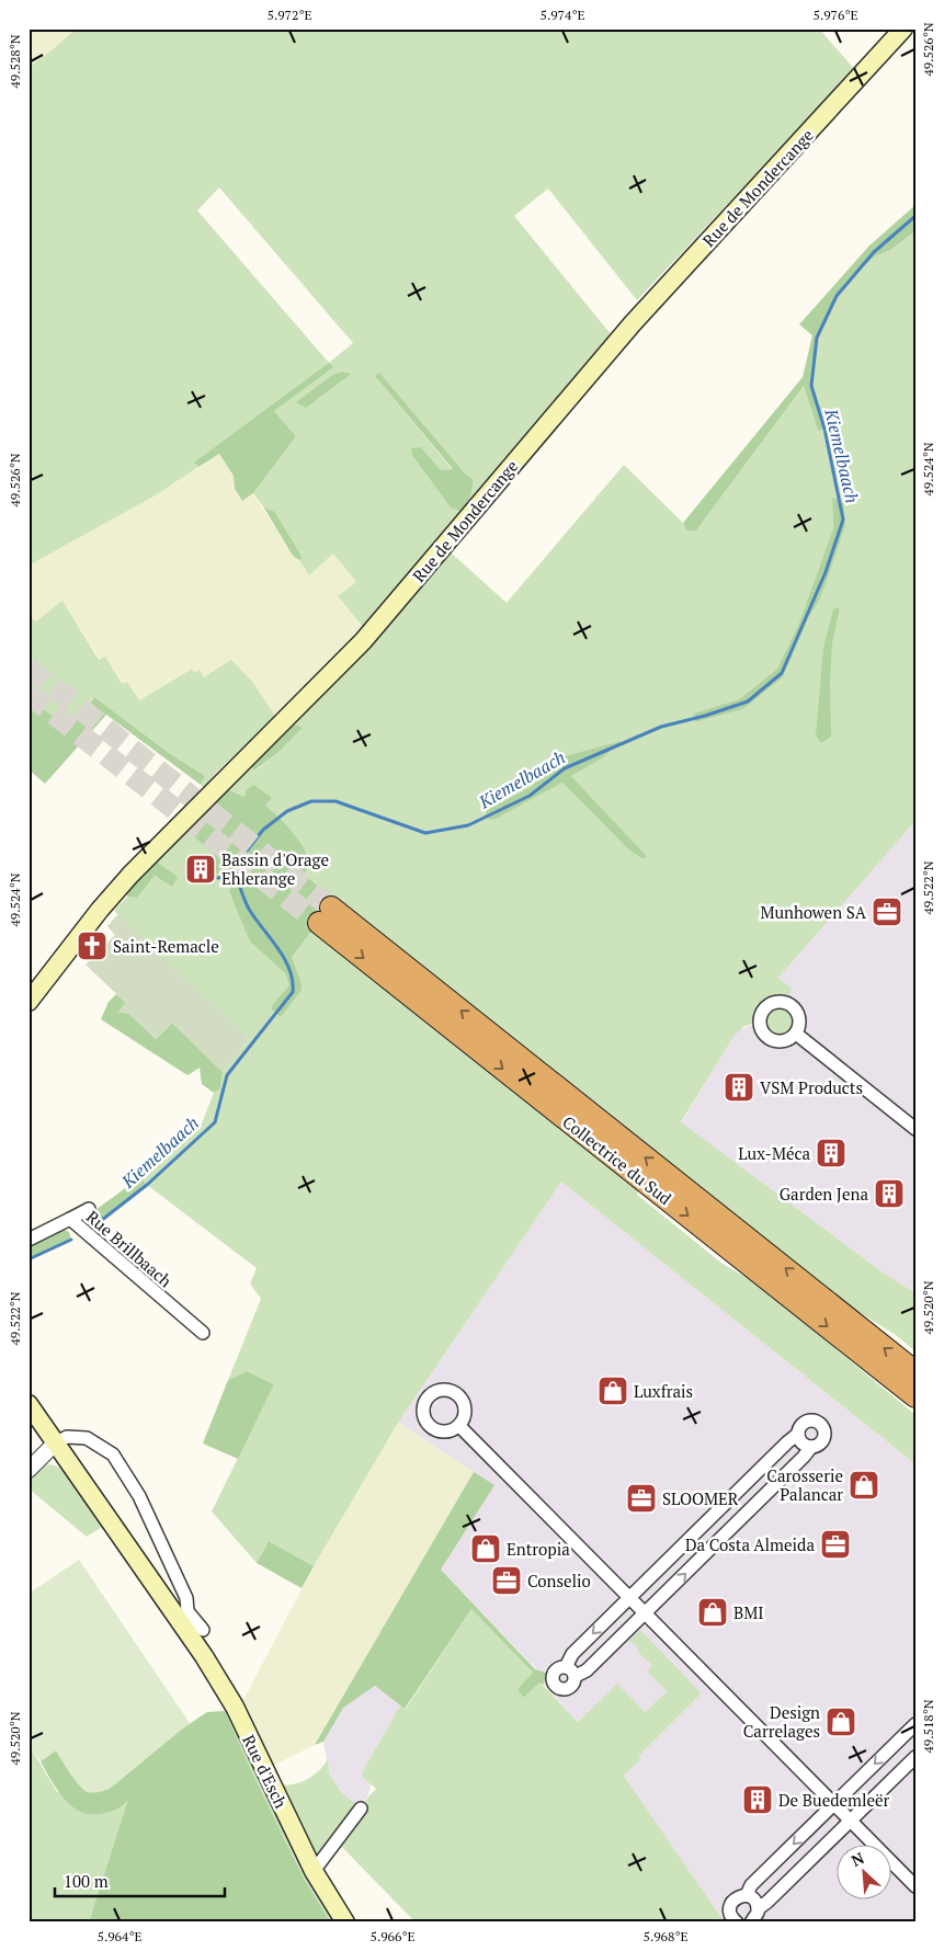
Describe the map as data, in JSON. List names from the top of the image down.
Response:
{
  "streets": {
    "highway": ["Collectrice du Sud"],
    "main road": ["Rue de Mondercange", "Rue d'Esch"],
    "street": ["Rue Brillbaach"]
  },
  "water": ["Kiemelbaach"],
  "places": {
    "building": [
      "Bassin d'Orage Ehlerange",
      "VSM Products",
      "Lux-Méca",
      "Garden Jena",
      "De Buedemleër"
    ],
    "office": [
      "Munhowen SA",
      "SLOOMER",
      "Da Costa Almeida",
      "Conselio"
    ],
    "church": ["Saint-Remacle"],
    "shop": [
      "Luxfrais",
      "Carosserie Palancar",
      "Entropia",
      "BMI",
      "Design Carrelages"
    ]
  },
  "scale_bar": "100 m",
  "north": "top left",
  "coordinates": [
    "5.972°E",
    "5.974°E",
    "5.976°E",
    "49.526°N",
    "49.528°N",
    "49.524°N",
    "49.522°N",
    "49.520°N",
    "49.518°N",
    "5.964°E",
    "5.966°E",
    "5.968°E"
  ]
}
